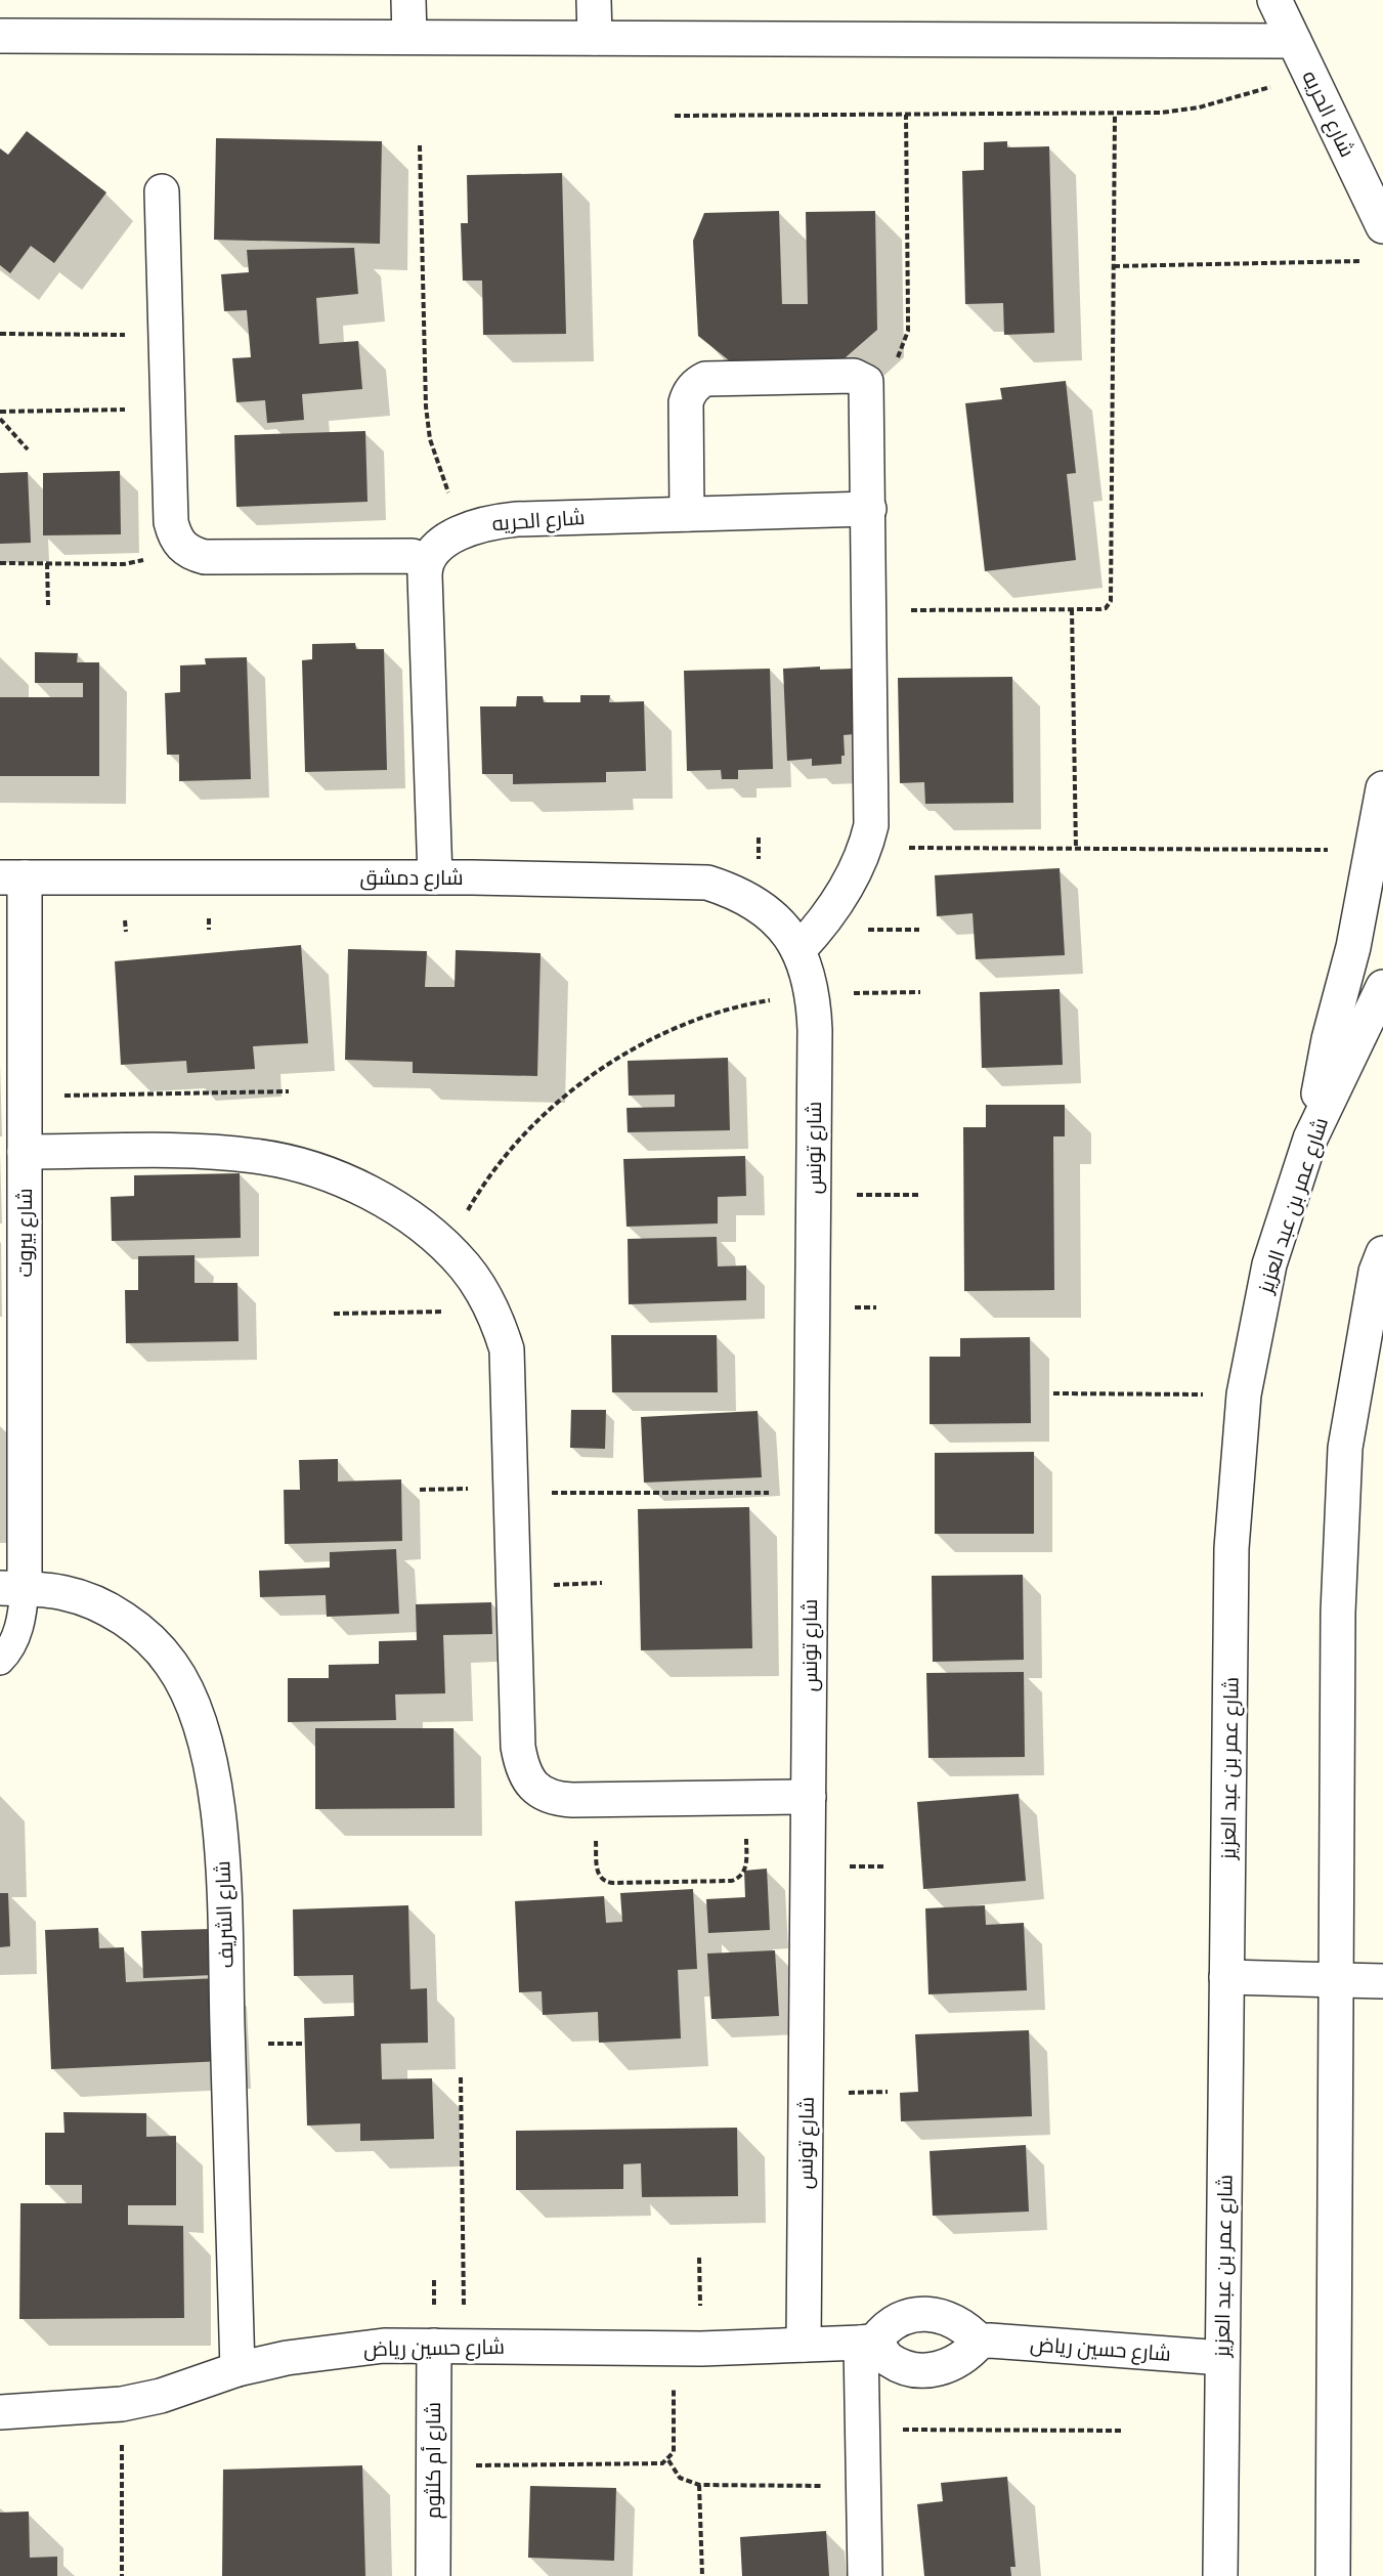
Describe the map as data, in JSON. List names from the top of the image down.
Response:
{
  "streets": {
    "street": [
      "شارع الحريه",
      "شارع دمشق",
      "شارع تونس",
      "شارع عمر بن عبد العزيز",
      "شارع بيروت",
      "شارع الشريف",
      "شارع حسين رياض",
      "شارع أم كلثوم"
    ]
  },
  "crossings": [
    ["شارع دمشق", "شارع تونس"],
    ["شارع دمشق", "شارع بيروت"],
    ["شارع تونس", "شارع حسين رياض"],
    ["شارع عمر بن عبد العزيز", "شارع حسين رياض"],
    ["شارع بيروت", "شارع الشريف"],
    ["شارع الشريف", "شارع حسين رياض"],
    ["شارع حسين رياض", "شارع أم كلثوم"]
  ]
}
